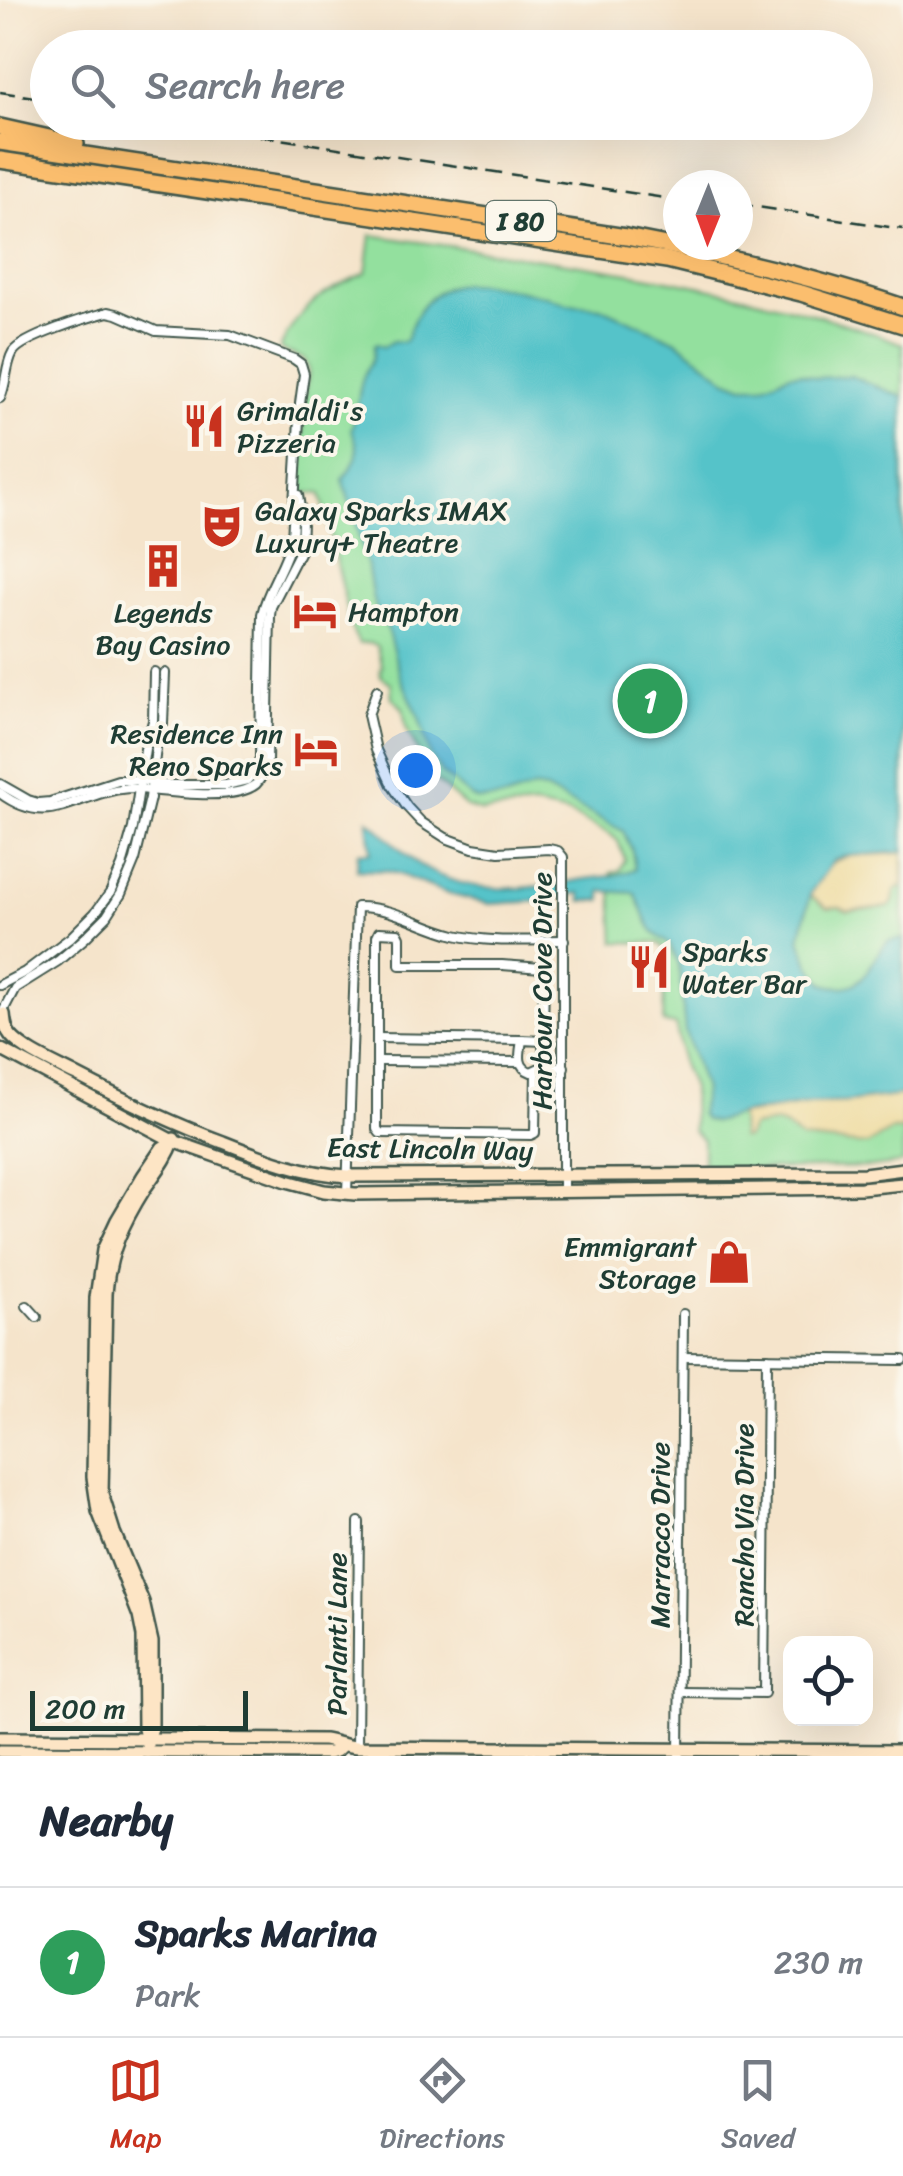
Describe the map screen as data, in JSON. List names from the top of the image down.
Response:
{
  "streets": {
    "highway": ["I 80"],
    "street": [
      "Harbour Cove Drive",
      "East Lincoln Way",
      "Rancho Via Drive",
      "Marracco Drive",
      "Parlanti Lane"
    ]
  },
  "crossings": [
    ["Harbour Cove Drive", "East Lincoln Way"],
    ["Rancho Via Drive", "Marracco Drive"]
  ],
  "places": {
    "restaurant": ["Grimaldi's Pizzeria", "Sparks Water Bar"],
    "theatre": ["Galaxy Sparks IMAX Luxury+ Theatre"],
    "building": ["Legends Bay Casino"],
    "hotel": ["Hampton", "Residence Inn Reno Sparks"],
    "shop": ["Emmigrant Storage"]
  },
  "scale_bar": "200 m",
  "north": "bottom",
  "page": {
    "search": "Search here",
    "pins": "1",
    "scale": "200 m",
    "heading": "Nearby",
    "list": [
      {
        "mark": "1",
        "name": "Sparks Marina",
        "note": "Park",
        "value": "230 m"
      }
    ],
    "nav": ["Map", "Directions", "Saved"]
  }
}
